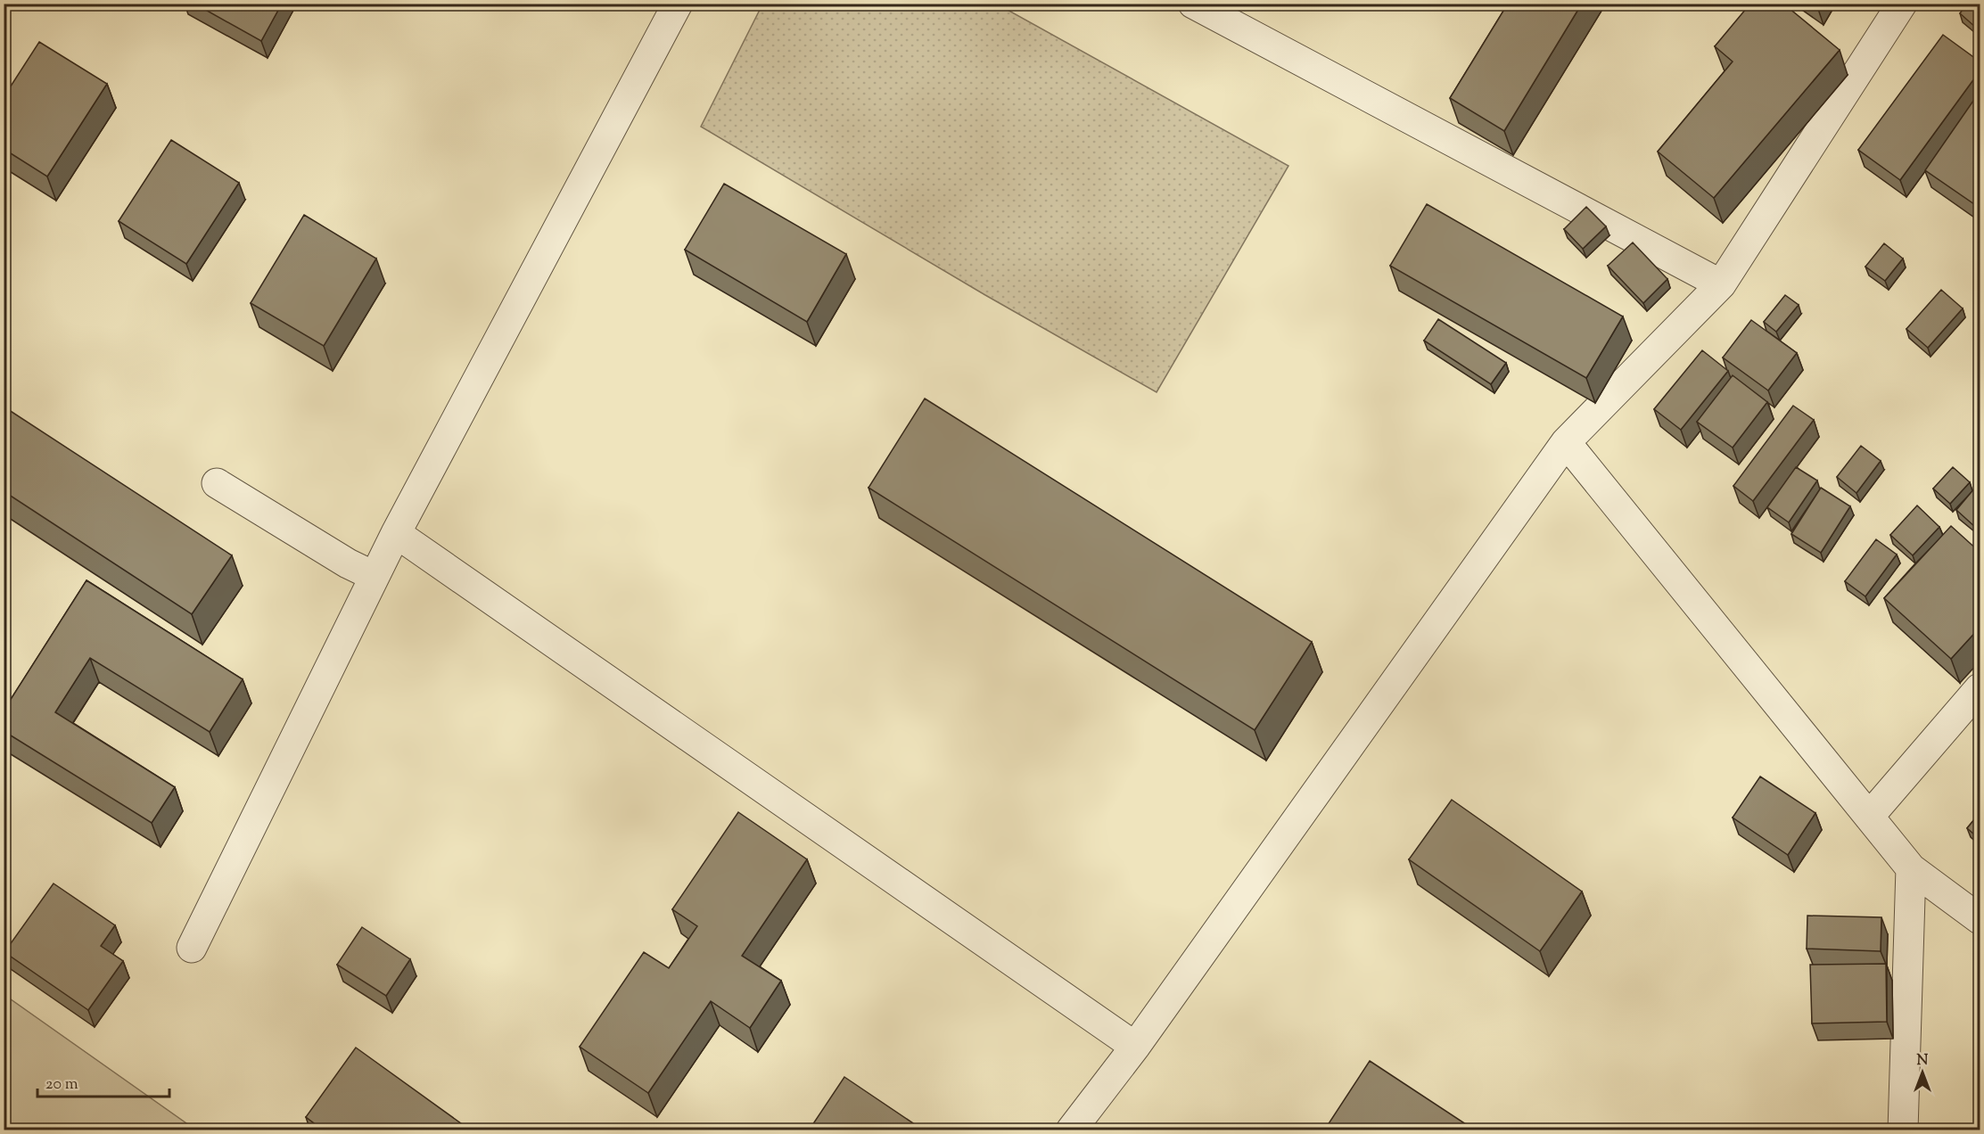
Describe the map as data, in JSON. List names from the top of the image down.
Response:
{
  "scale_bar": "20 m",
  "north": "top"
}
